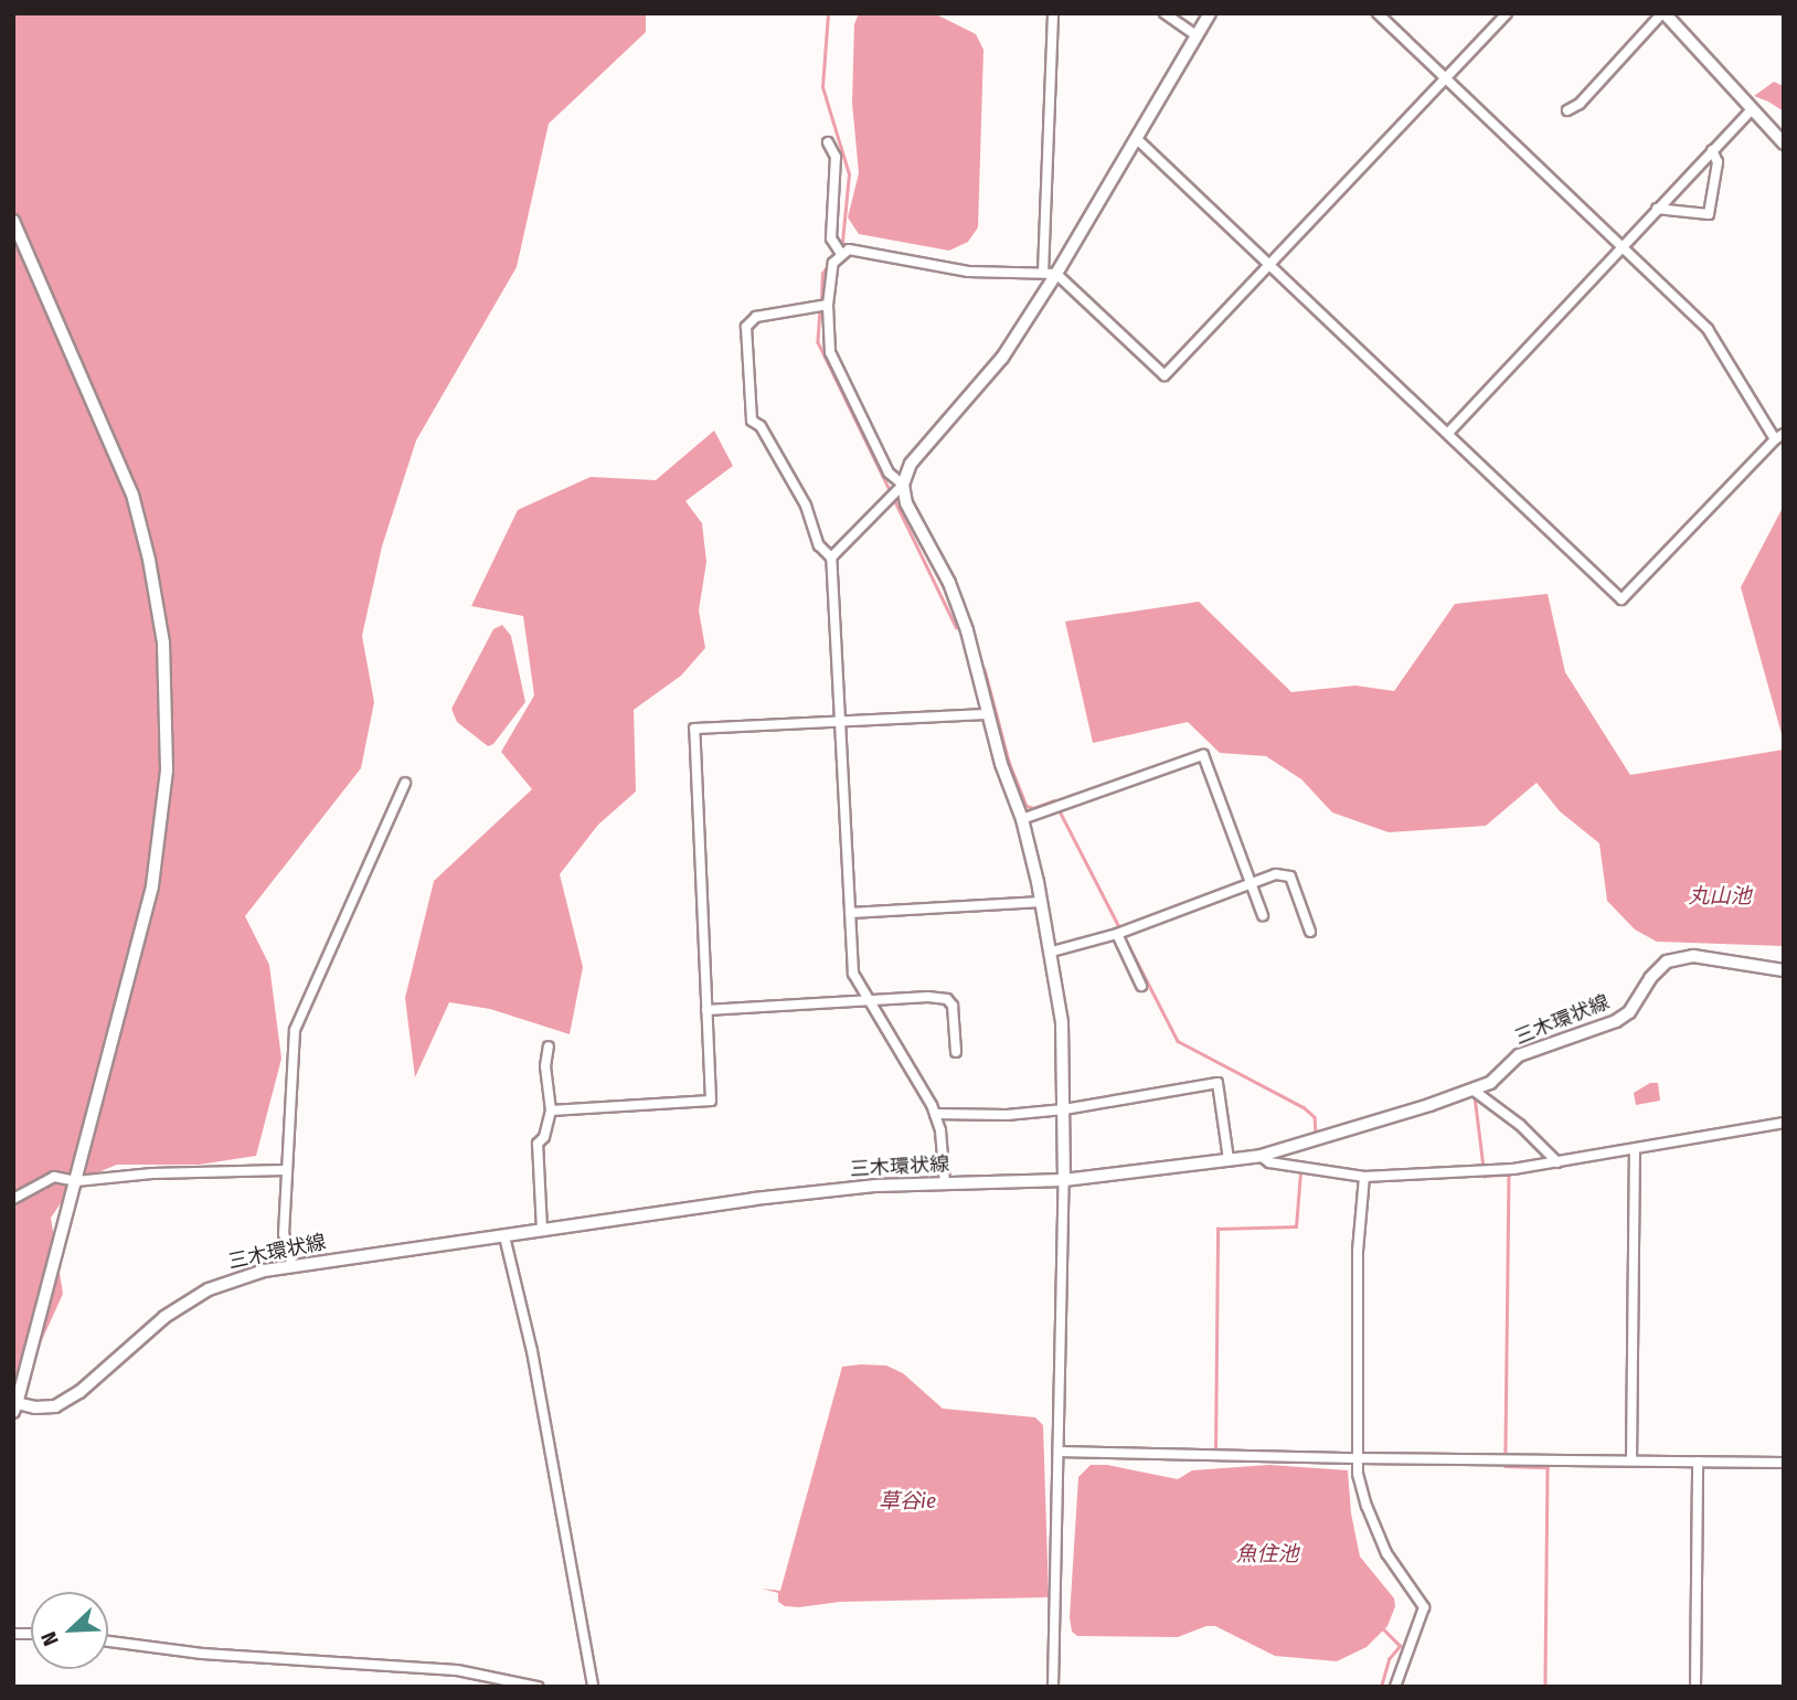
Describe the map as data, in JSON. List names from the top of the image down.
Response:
{
  "streets": {
    "main road": ["三木環状線"]
  },
  "water": ["丸山池", "草谷ie", "魚住池"],
  "north": "bottom left"
}
